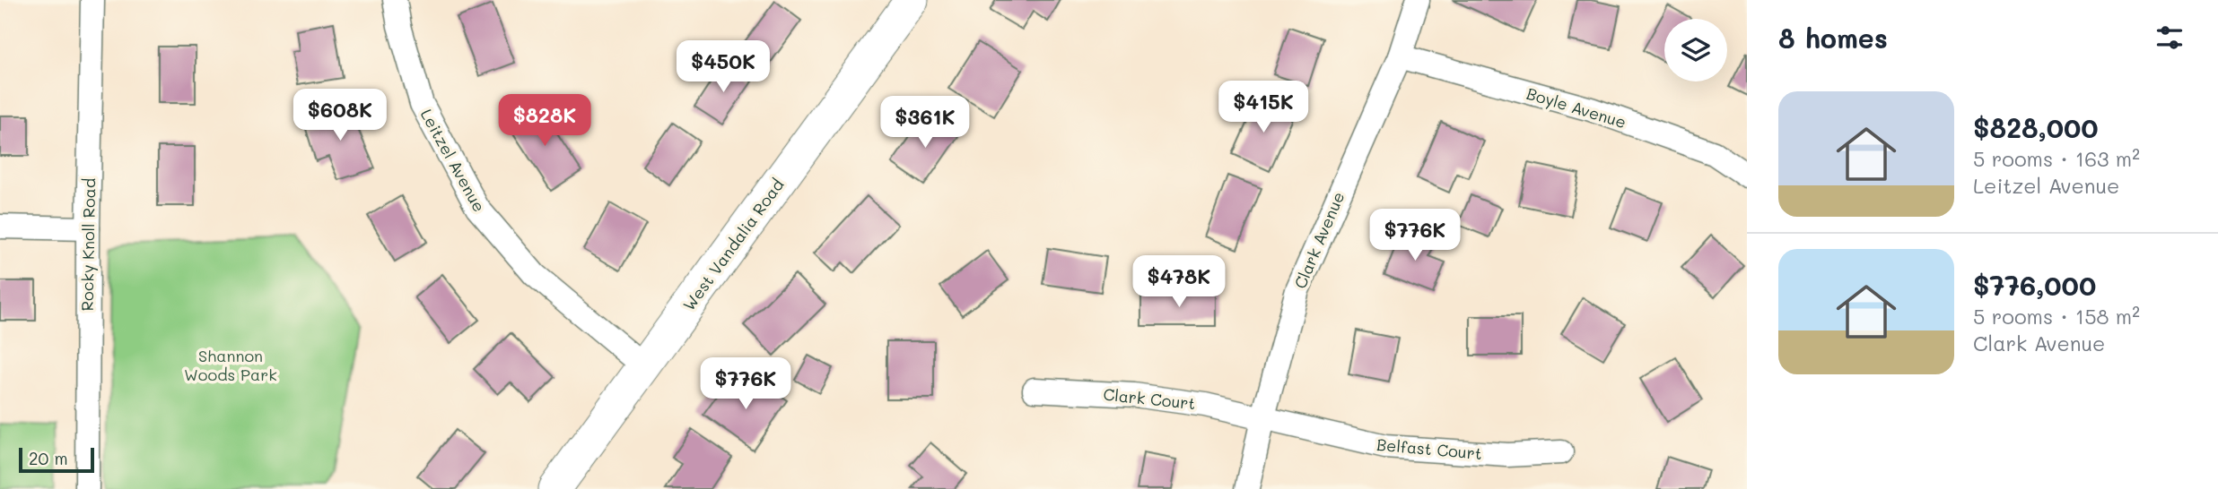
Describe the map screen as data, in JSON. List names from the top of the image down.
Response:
{
  "streets": {
    "main road": ["West Vandalia Road"],
    "street": [
      "Boyle Avenue",
      "Leitzel Avenue",
      "Clark Avenue",
      "Rocky Knoll Road",
      "Clark Court",
      "Belfast Court"
    ]
  },
  "crossings": [
    ["Boyle Avenue", "Clark Avenue"],
    ["Leitzel Avenue", "West Vandalia Road"],
    ["Clark Avenue", "Clark Court"],
    ["Clark Avenue", "Belfast Court"],
    ["Clark Court", "Belfast Court"]
  ],
  "parks": ["Shannon Woods Park"],
  "scale_bar": "20 m",
  "page": {
    "heading": "8 homes",
    "price": [
      "$450K",
      "$415K",
      "$608K",
      "$828K",
      "$361K",
      "$776K",
      "$478K",
      "$776K"
    ],
    "list": [
      {
        "name": "$828,000",
        "note": "5 rooms · 163 m² · Leitzel Avenue"
      },
      {
        "name": "$776,000",
        "note": "5 rooms · 158 m² · Clark Avenue"
      }
    ],
    "scale": "20 m"
  }
}
